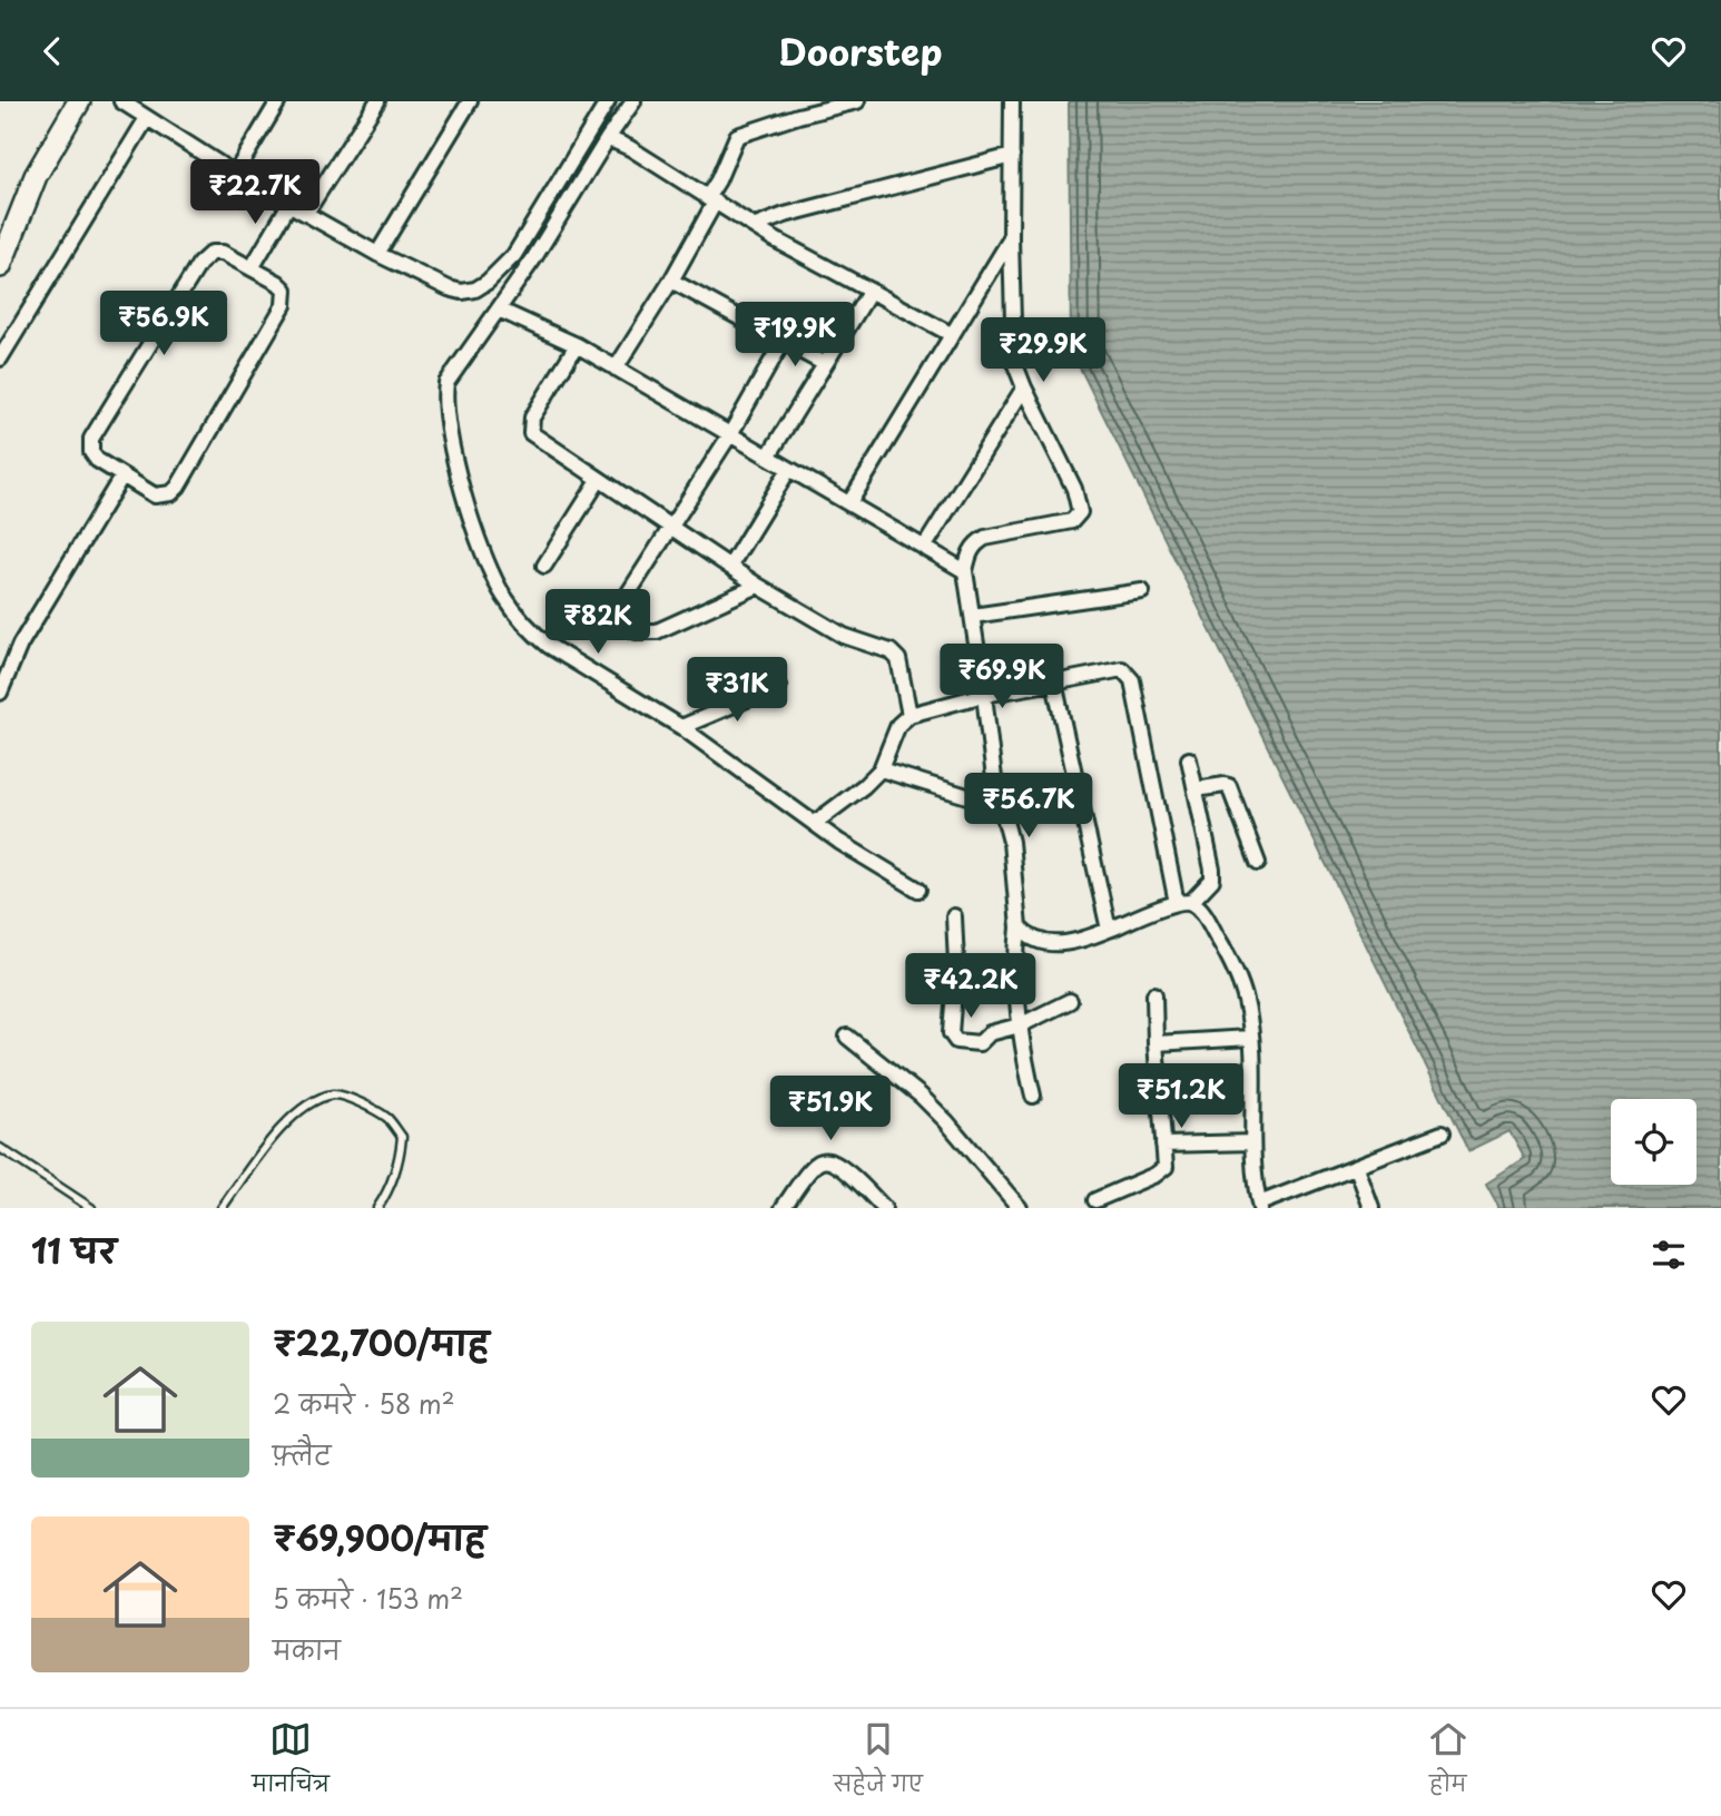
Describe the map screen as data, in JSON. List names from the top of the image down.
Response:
{
  "page": {
    "header": "Doorstep",
    "price": [
      "₹22.7K",
      "₹56.9K",
      "₹19.9K",
      "₹29.9K",
      "₹82K",
      "₹69.9K",
      "₹31K",
      "₹56.7K",
      "₹42.2K",
      "₹51.2K",
      "₹51.9K"
    ],
    "heading": "11 घर",
    "list": [
      {
        "name": "₹22,700/माह",
        "note": "2 कमरे · 58 m² · फ़्लैट"
      },
      {
        "name": "₹69,900/माह",
        "note": "5 कमरे · 153 m² · मकान"
      }
    ],
    "tabs": ["मानचित्र", "सहेजे गए", "होम"]
  }
}
